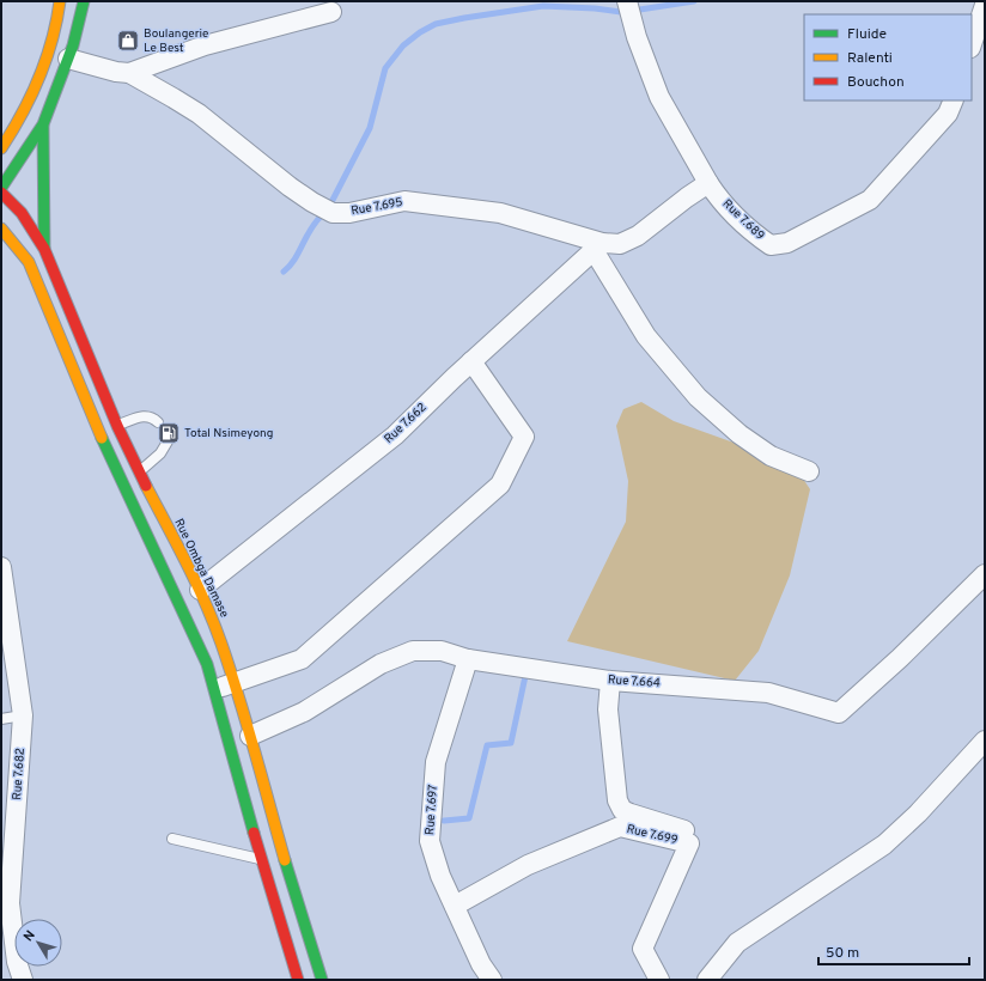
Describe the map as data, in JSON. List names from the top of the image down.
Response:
{
  "streets": {
    "main road": ["Rue Ombga Damase"],
    "street": [
      "Rue 7.695",
      "Rue 7.689",
      "Rue 7.662",
      "Rue 7.664",
      "Rue 7.682",
      "Rue 7.697",
      "Rue 7.699"
    ]
  },
  "crossings": [
    ["Rue 7.695", "Rue 7.689"],
    ["Rue 7.695", "Rue 7.662"],
    ["Rue 7.662", "Rue Ombga Damase"],
    ["Rue Ombga Damase", "Rue 7.664"],
    ["Rue 7.664", "Rue 7.697"],
    ["Rue 7.697", "Rue 7.699"]
  ],
  "places": {
    "shop": ["Boulangerie Le Best"],
    "fuel station": ["Total Nsimeyong"]
  },
  "legend": ["Fluide", "Ralenti", "Bouchon"],
  "scale_bar": "50 m",
  "north": "top left"
}
